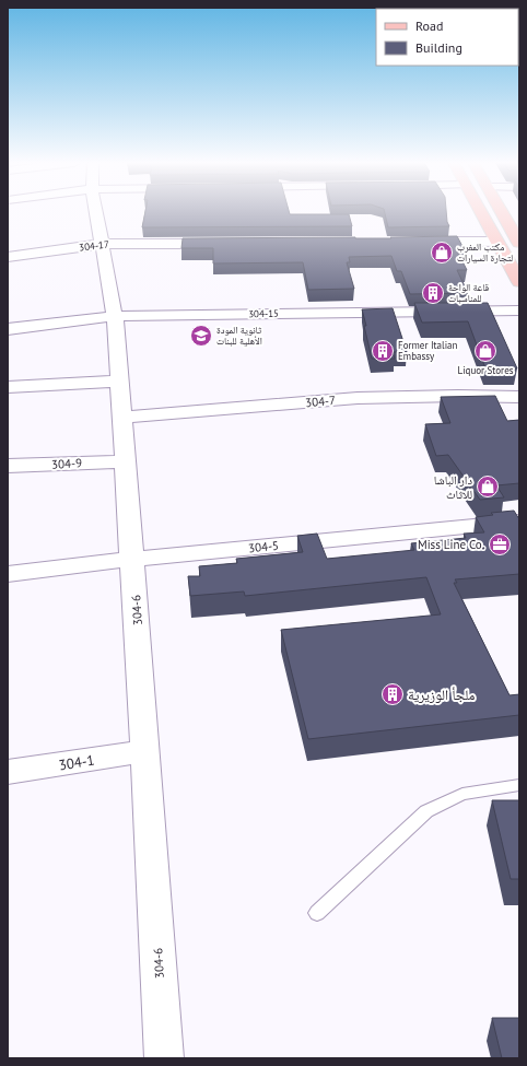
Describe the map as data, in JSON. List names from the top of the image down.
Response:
{
  "streets": {
    "street": [
      "304-17",
      "304-15",
      "304-7",
      "304-9",
      "304-5",
      "304-6",
      "304-1"
    ]
  },
  "crossings": [
    ["304-17", "304-6"],
    ["304-15", "304-6"],
    ["304-7", "304-6"],
    ["304-9", "304-6"],
    ["304-5", "304-6"],
    ["304-6", "304-1"]
  ],
  "places": {
    "shop": ["مكتب المغرب لتجارة السيارات", "Liquor Stores", "دار الباشا للاثاث"],
    "building": ["قاعة الواحة للمناسبات", "Former Italian Embassy", "ملجأ الوزيرية"],
    "school or university": ["ثانوية المودة الأهلية للبنات"],
    "office": ["Miss Line Co."]
  },
  "legend": ["Road", "Building"]
}
